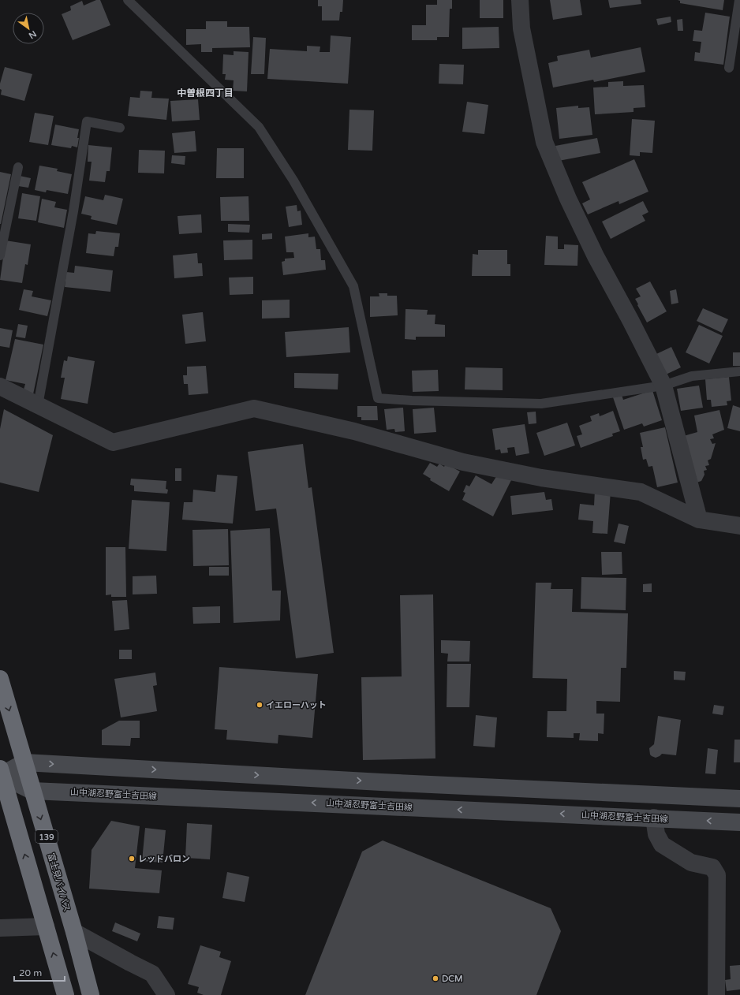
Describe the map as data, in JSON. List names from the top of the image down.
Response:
{
  "streets": {
    "highway": ["139", "富士見バイパス"],
    "main road": ["山中湖忍野富士吉田線"]
  },
  "crossings": [
    ["山中湖忍野富士吉田線", "富士見バイパス"]
  ],
  "districts": ["中曽根四丁目"],
  "places": ["イエローハット", "レッドバロン", "DCM"],
  "scale_bar": "20 m",
  "north": "bottom right"
}
